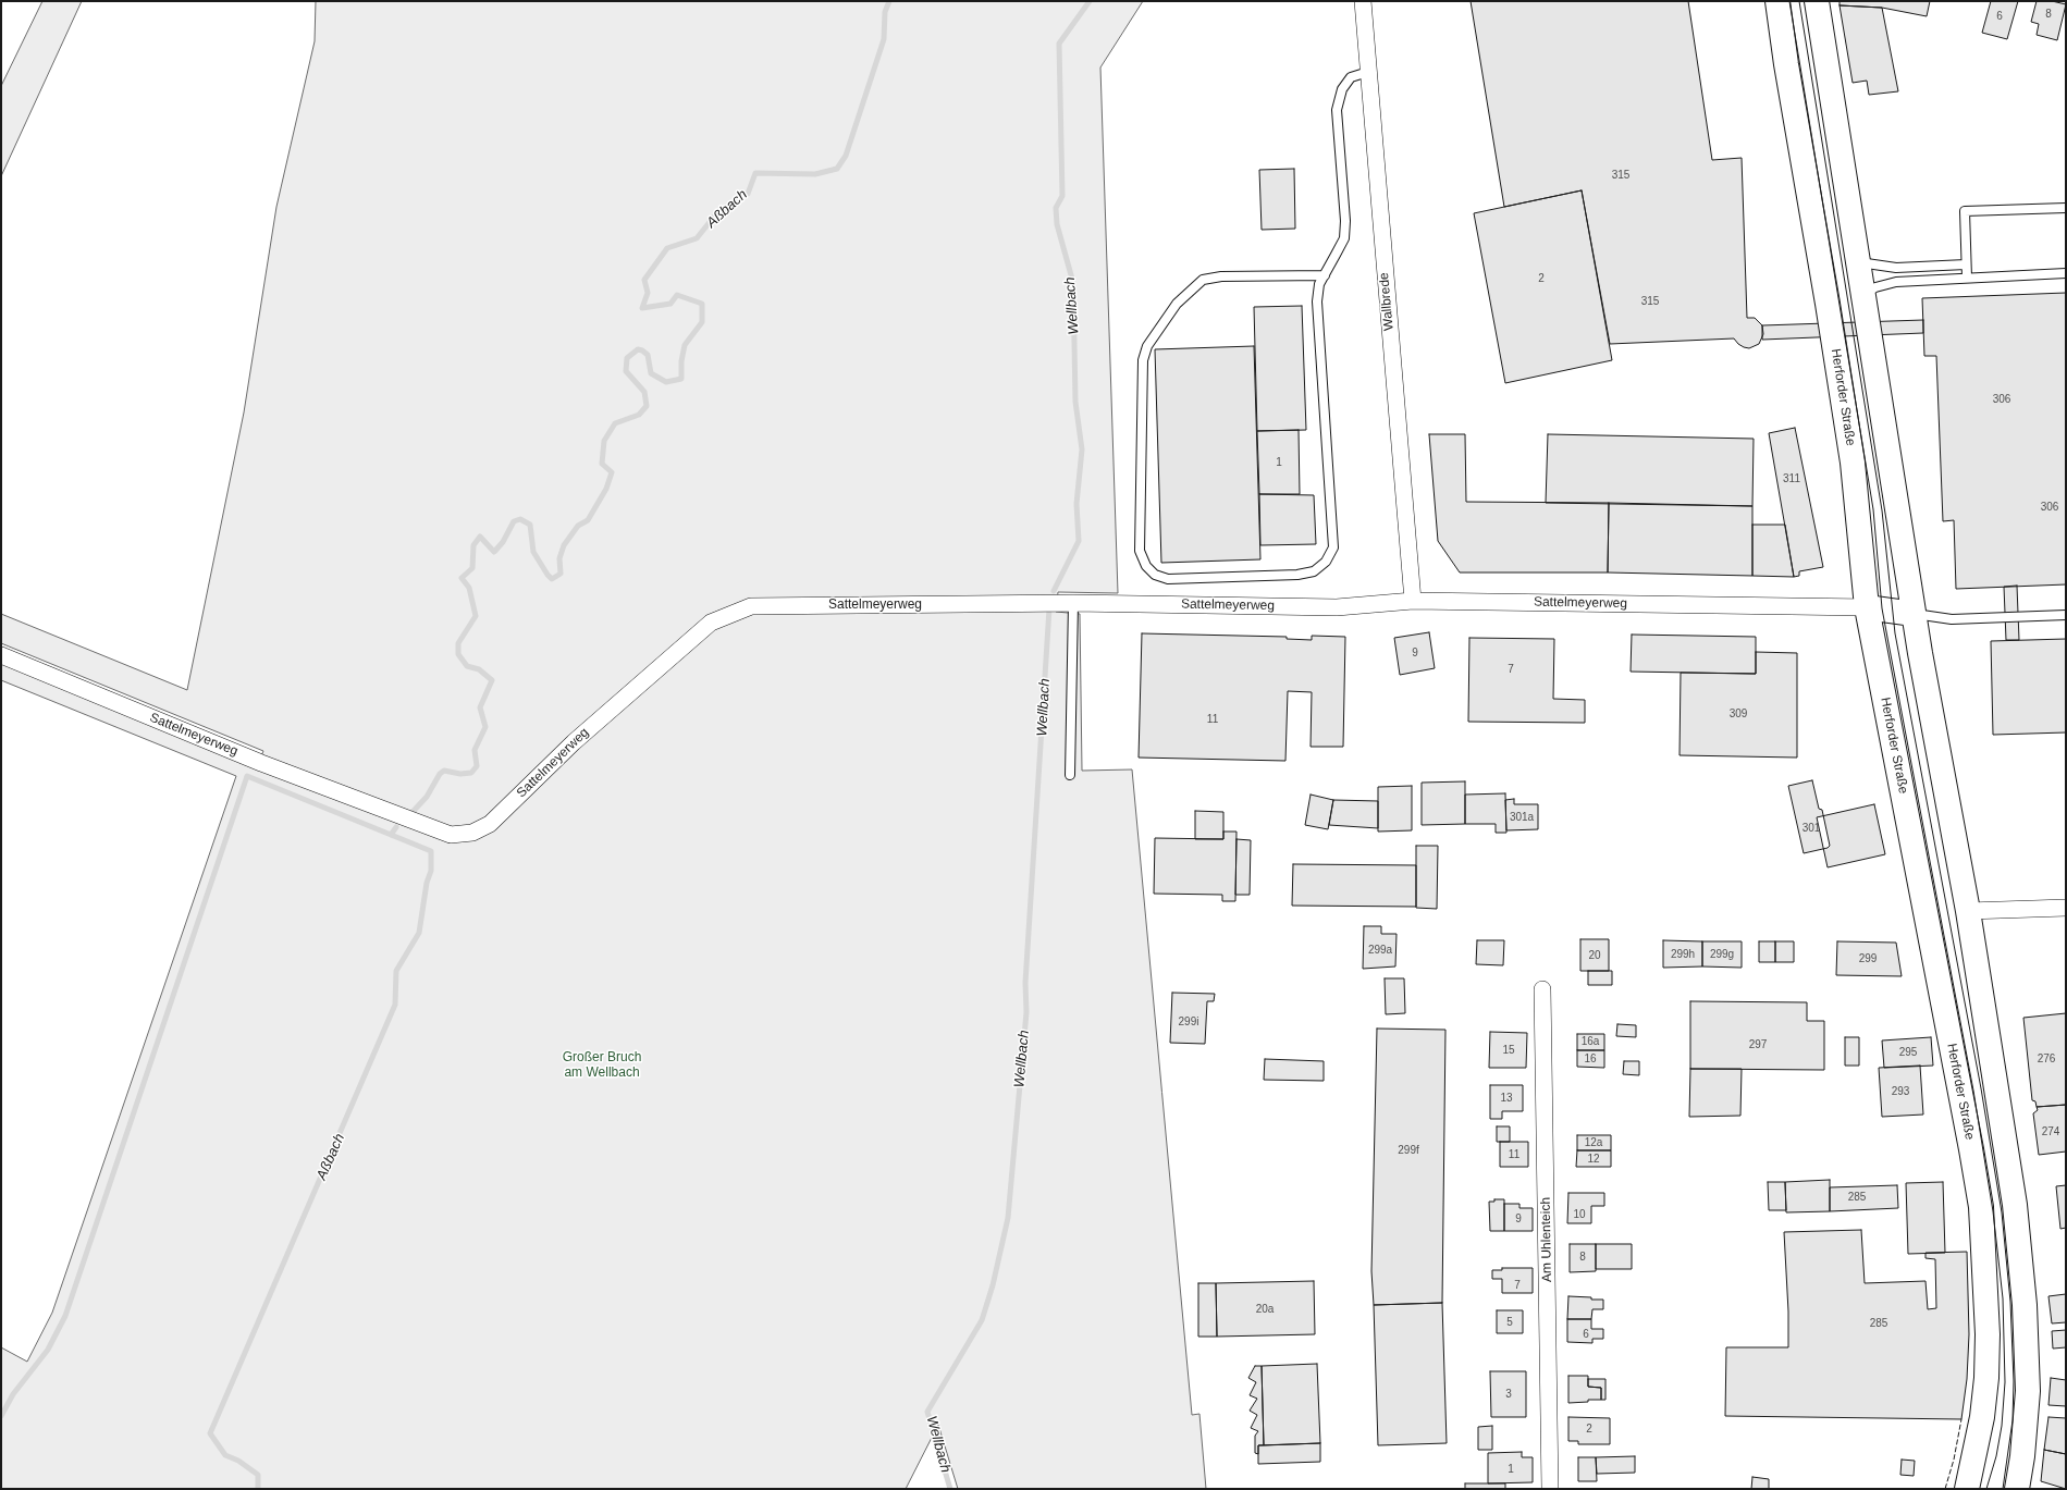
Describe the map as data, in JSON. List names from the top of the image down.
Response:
{
  "streets": {
    "main road": ["Herforder Straße"],
    "street": ["Wallbrede", "Sattelmeyerweg", "Am Uhlenteich"]
  },
  "crossings": [
    ["Wallbrede", "Sattelmeyerweg"],
    ["Herforder Straße", "Sattelmeyerweg"]
  ],
  "water": ["Aßbach", "Wellbach"],
  "parks": ["Großer Bruch am Wellbach"],
  "house_numbers": [
    "8",
    "6",
    "315",
    "2",
    "315",
    "306",
    "1",
    "311",
    "306",
    "9",
    "7",
    "309",
    "11",
    "301a",
    "301",
    "299a",
    "299h",
    "299g",
    "20",
    "299",
    "299i",
    "16a",
    "297",
    "15",
    "295",
    "16",
    "276",
    "293",
    "13",
    "274",
    "12a",
    "299f",
    "11",
    "12",
    "285",
    "10",
    "9",
    "8",
    "7",
    "20a",
    "5",
    "285",
    "6",
    "3",
    "2",
    "1"
  ]
}
